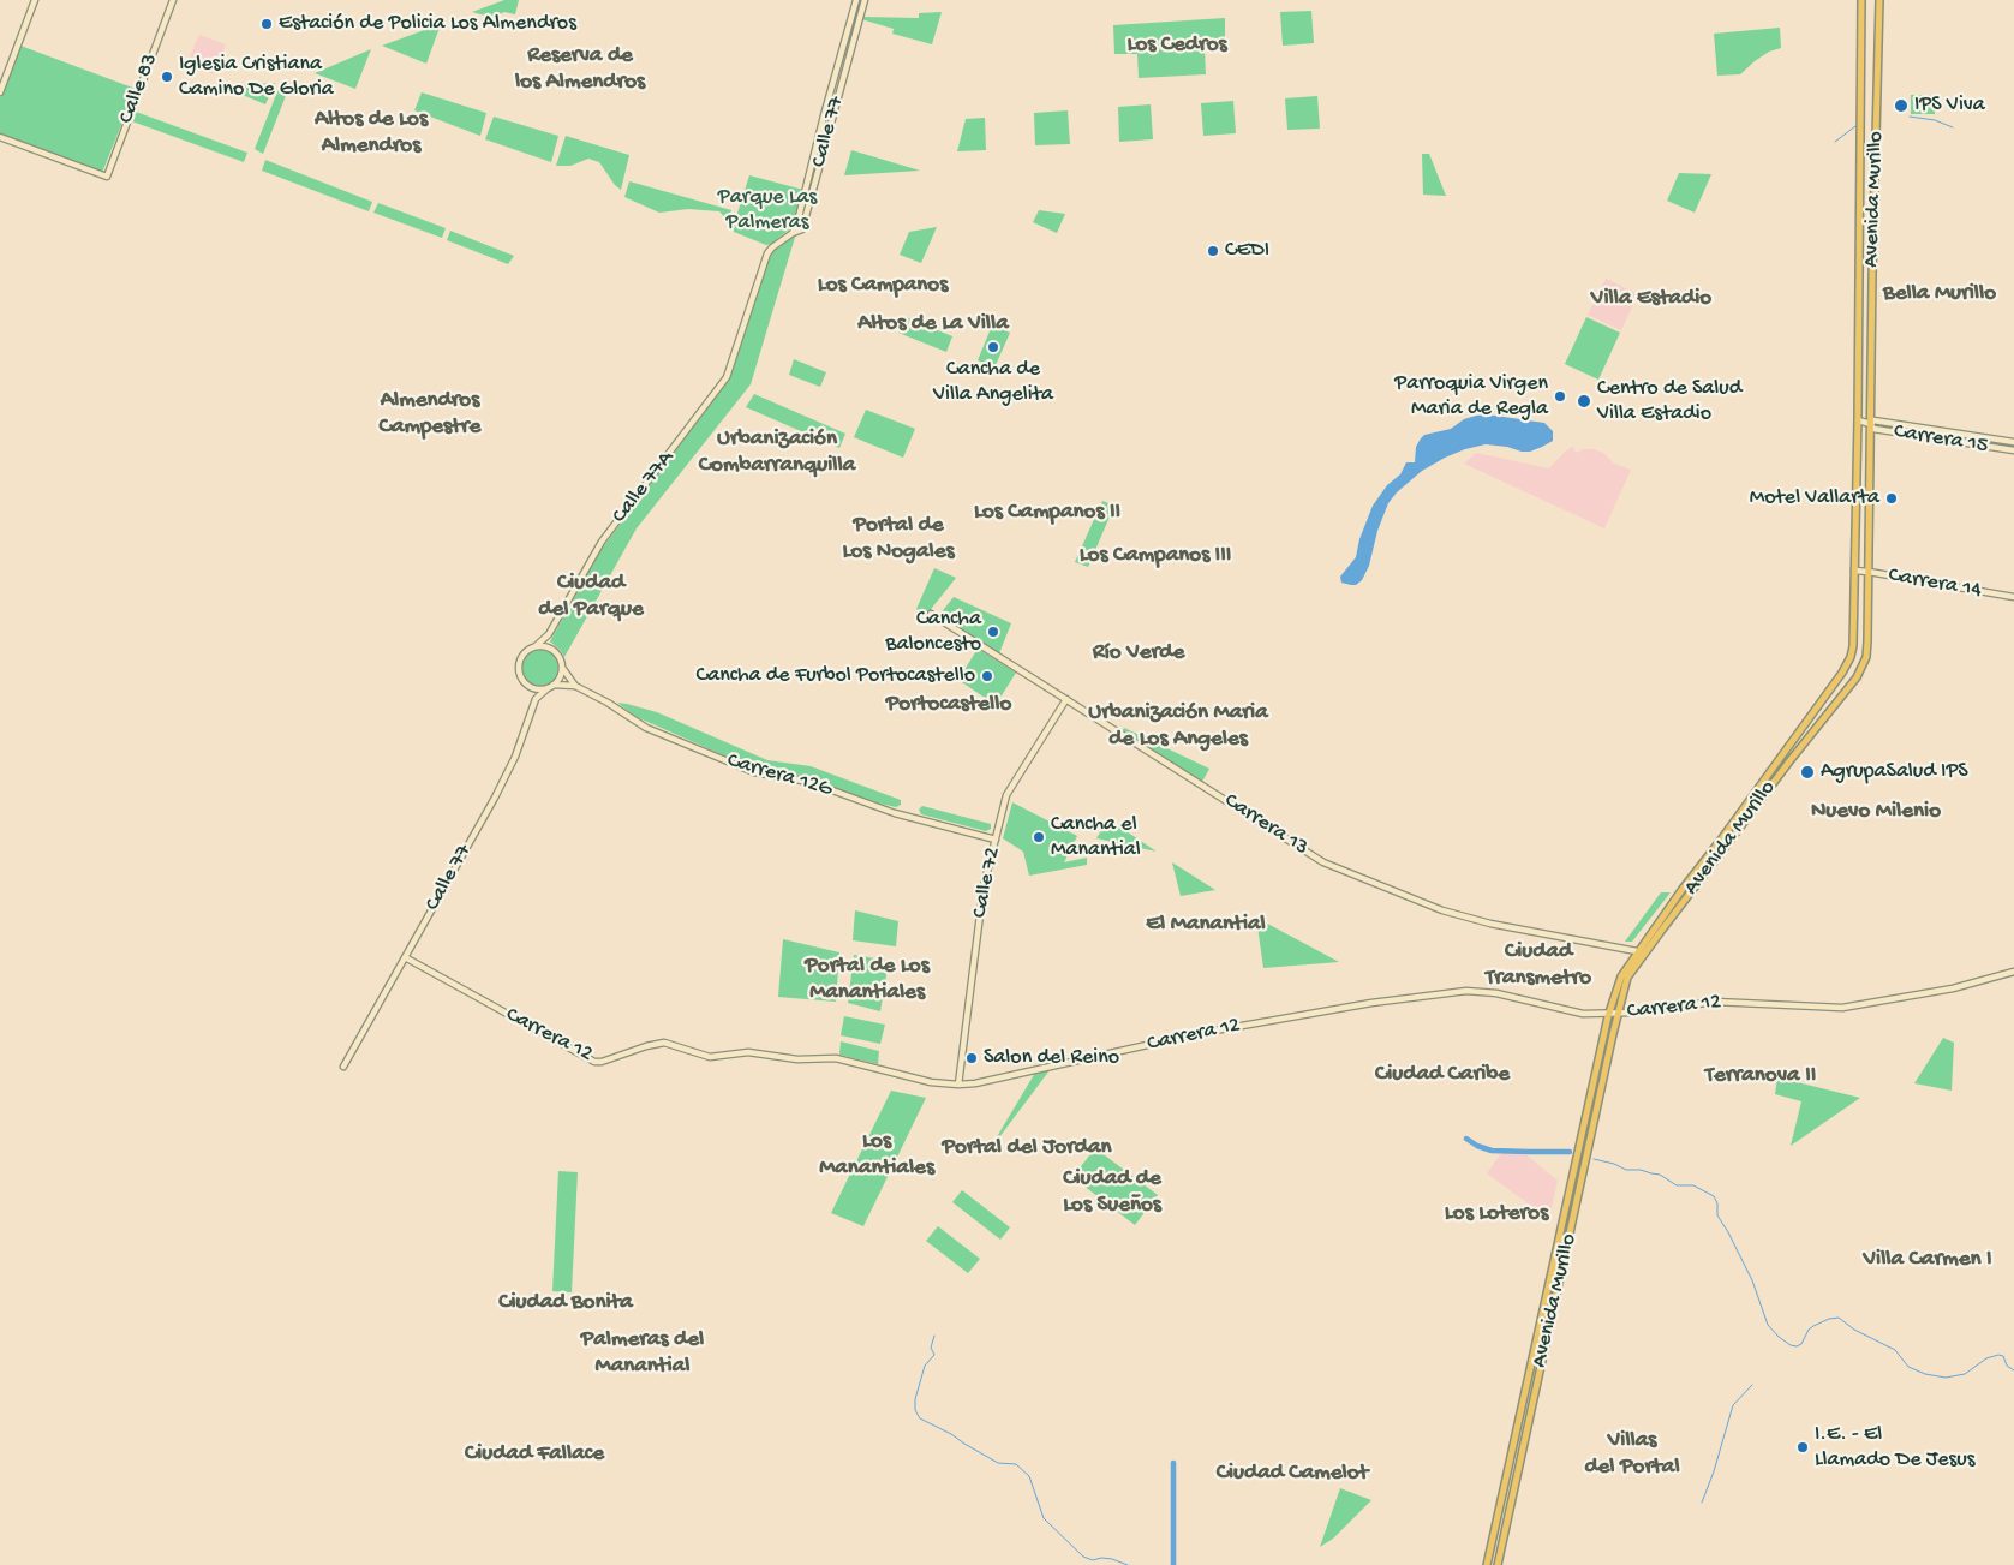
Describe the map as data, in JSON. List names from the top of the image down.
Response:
{
  "streets": {
    "main road": ["Avenida Murillo"],
    "street": [
      "Calle 83",
      "Calle 77",
      "Carrera 15",
      "Calle 77A",
      "Carrera 14",
      "Carrera 12G",
      "Carrera 13",
      "Calle 72",
      "Carrera 12"
    ]
  },
  "crossings": [
    ["Calle 77", "Calle 77A"],
    ["Calle 77", "Carrera 12G"],
    ["Calle 77", "Carrera 12"],
    ["Avenida Murillo", "Carrera 15"],
    ["Avenida Murillo", "Carrera 14"],
    ["Avenida Murillo", "Carrera 13"],
    ["Avenida Murillo", "Carrera 12"],
    ["Calle 77A", "Carrera 12G"],
    ["Carrera 12G", "Calle 72"],
    ["Carrera 13", "Calle 72"],
    ["Calle 72", "Carrera 12"]
  ],
  "districts": [
    "Los Cedros",
    "Reserva de los Almendros",
    "Altos de Los Almendros",
    "Los Campanos",
    "Bella Murillo",
    "Villa Estadio",
    "Altos de La Villa",
    "Almendros Campestre",
    "Urbanización Combarranquilla",
    "Los Campanos II",
    "Portal de Los Nogales",
    "Los Campanos III",
    "Ciudad del Parque",
    "Río Verde",
    "Portocastello",
    "Urbanización Maria de Los Angeles",
    "Nuevo Milenio",
    "El Manantial",
    "Ciudad Transmetro",
    "Portal de Los Manantiales",
    "Ciudad Caribe",
    "Terranova II",
    "Los Manantiales",
    "Portal del Jordan",
    "Ciudad de Los Sueños",
    "Los Loteros",
    "Villa Carmen I",
    "Ciudad Bonita",
    "Palmeras del Manantial",
    "Villas del Portal",
    "Ciudad Fallace",
    "Ciudad Camelot"
  ],
  "parks": ["Parque Las Palmeras"],
  "places": [
    "Estación de Policia Los Almendros",
    "Iglesia Cristiana Camino De Gloria",
    "IPS Viva",
    "CEDI",
    "Cancha de Villa Angelita",
    "Parroquia Virgen Maria de Regla",
    "Centro de Salud Villa Estadio",
    "Motel Vallarta",
    "Cancha Baloncesto",
    "Cancha de Furbol Portocastello",
    "AgrupaSalud IPS",
    "Cancha el Manantial",
    "Salon del Reino",
    "I.E. - El Llamado De Jesus"
  ]
}
